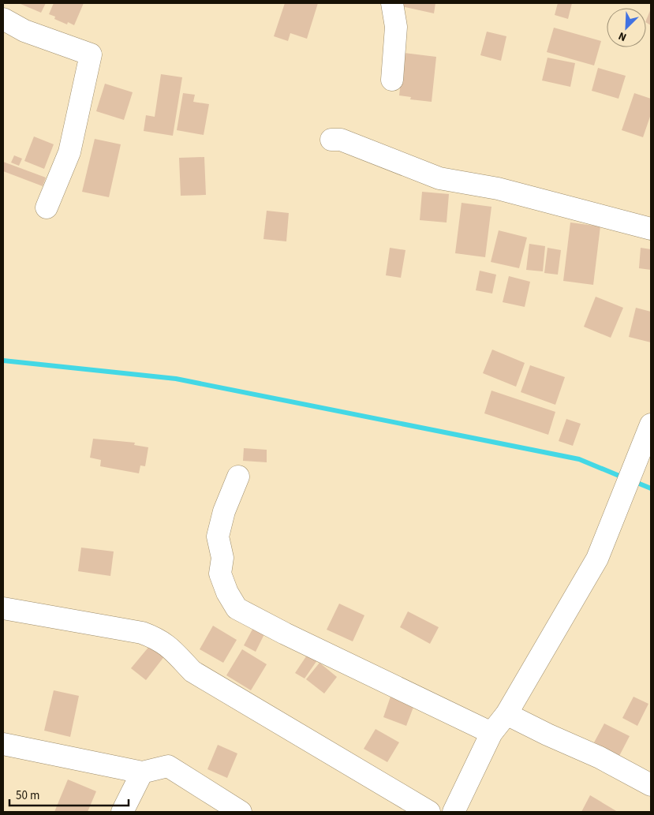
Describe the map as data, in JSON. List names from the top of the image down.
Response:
{
  "scale_bar": "50 m",
  "north": "bottom left"
}
